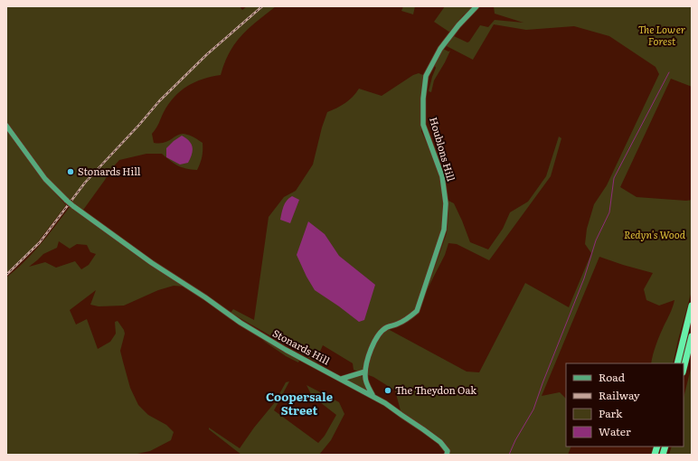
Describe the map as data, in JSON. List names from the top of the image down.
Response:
{
  "streets": {
    "street": ["Houblons Hill", "Stonards Hill"]
  },
  "crossings": [
    ["Houblons Hill", "Stonards Hill"]
  ],
  "districts": ["Coopersale Street"],
  "parks": ["The Lower Forest", "Redyn's Wood"],
  "places": ["Stonards Hill", "The Theydon Oak"],
  "legend": [
    "Road",
    "Railway",
    "Park",
    "Water"
  ]
}
